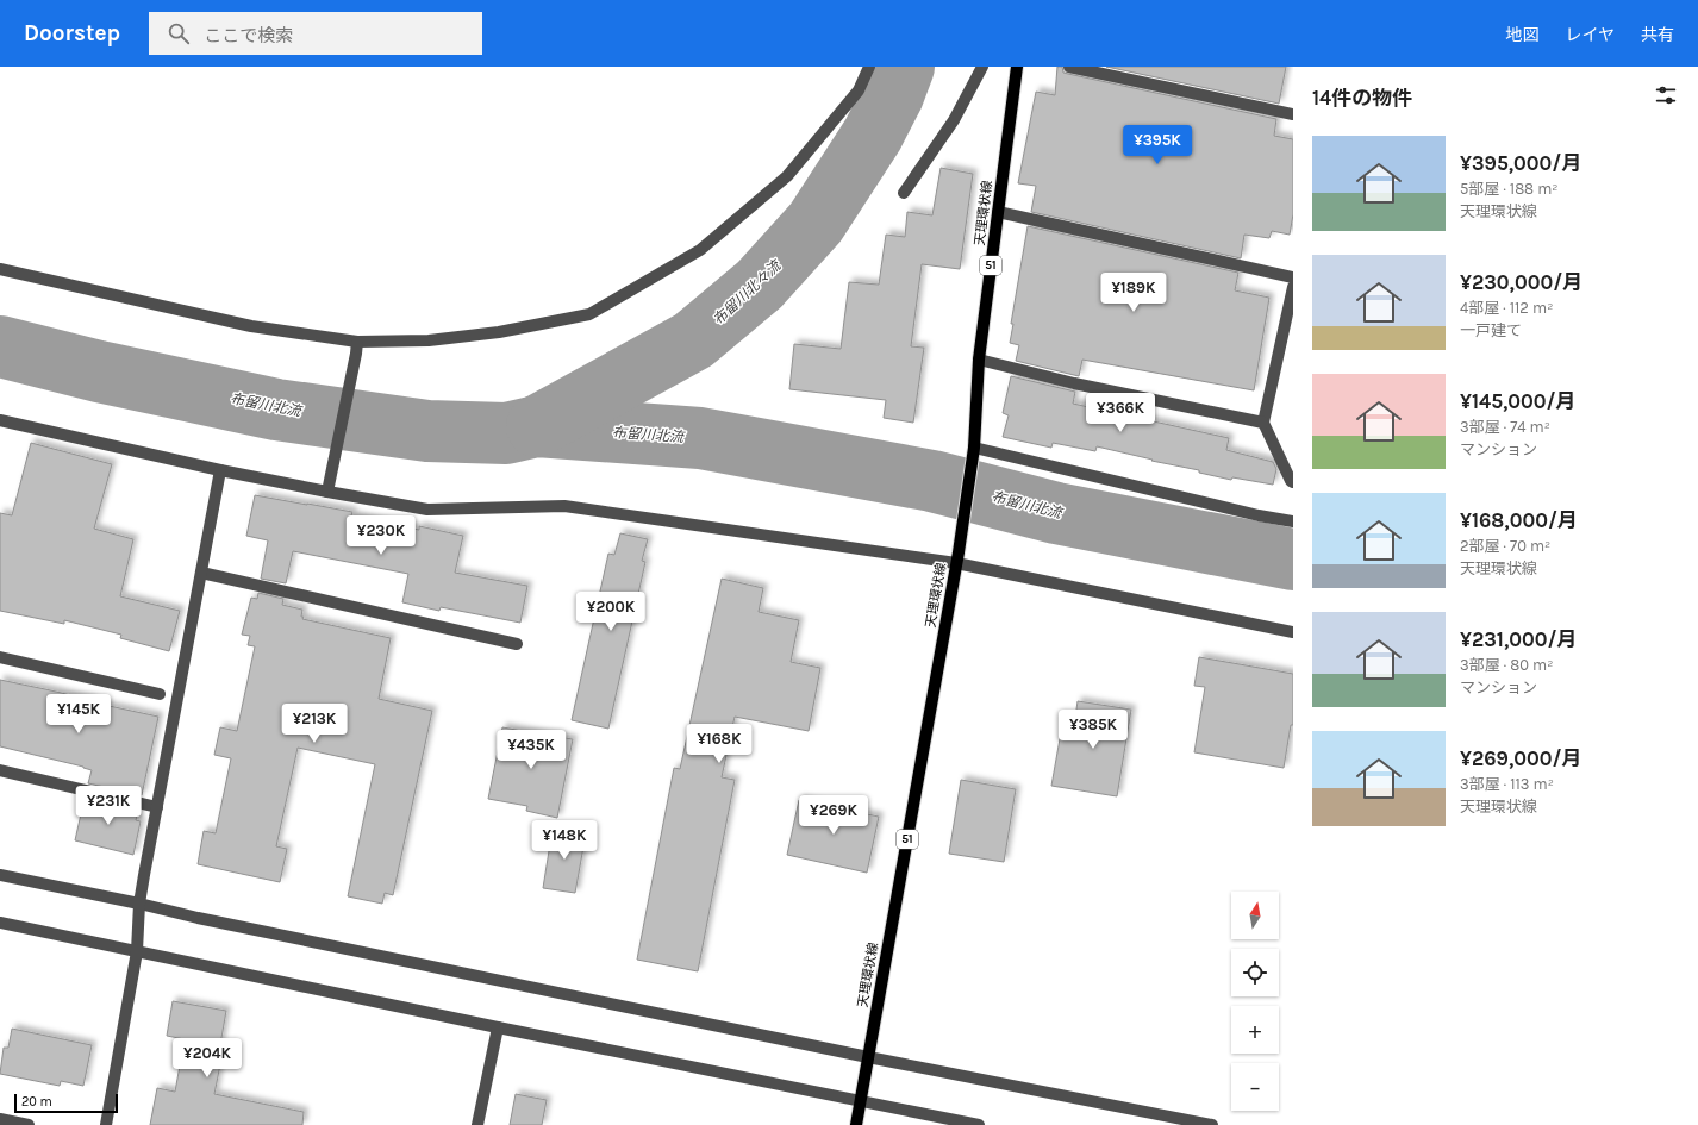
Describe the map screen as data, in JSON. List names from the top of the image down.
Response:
{
  "streets": {
    "main road": ["天理環状線", "51"]
  },
  "water": ["布留川北々流", "布留川北流"],
  "scale_bar": "20 m",
  "north": "top",
  "page": {
    "header": "Doorstep",
    "search": "ここで検索",
    "nav": ["地図", "レイヤ", "共有"],
    "heading": "14件の物件",
    "list": [
      {
        "name": "¥395,000/月",
        "note": "5部屋 · 188 m² · 天理環状線"
      },
      {
        "name": "¥230,000/月",
        "note": "4部屋 · 112 m² · 一戸建て"
      },
      {
        "name": "¥145,000/月",
        "note": "3部屋 · 74 m² · マンション"
      },
      {
        "name": "¥168,000/月",
        "note": "2部屋 · 70 m² · 天理環状線"
      },
      {
        "name": "¥231,000/月",
        "note": "3部屋 · 80 m² · マンション"
      },
      {
        "name": "¥269,000/月",
        "note": "3部屋 · 113 m² · 天理環状線"
      }
    ],
    "price": [
      "¥395K",
      "¥189K",
      "¥366K",
      "¥230K",
      "¥200K",
      "¥145K",
      "¥213K",
      "¥385K",
      "¥168K",
      "¥435K",
      "¥231K",
      "¥269K",
      "¥148K",
      "¥204K"
    ],
    "map_buttons": ["+", "−"],
    "scale": "20 m"
  }
}
